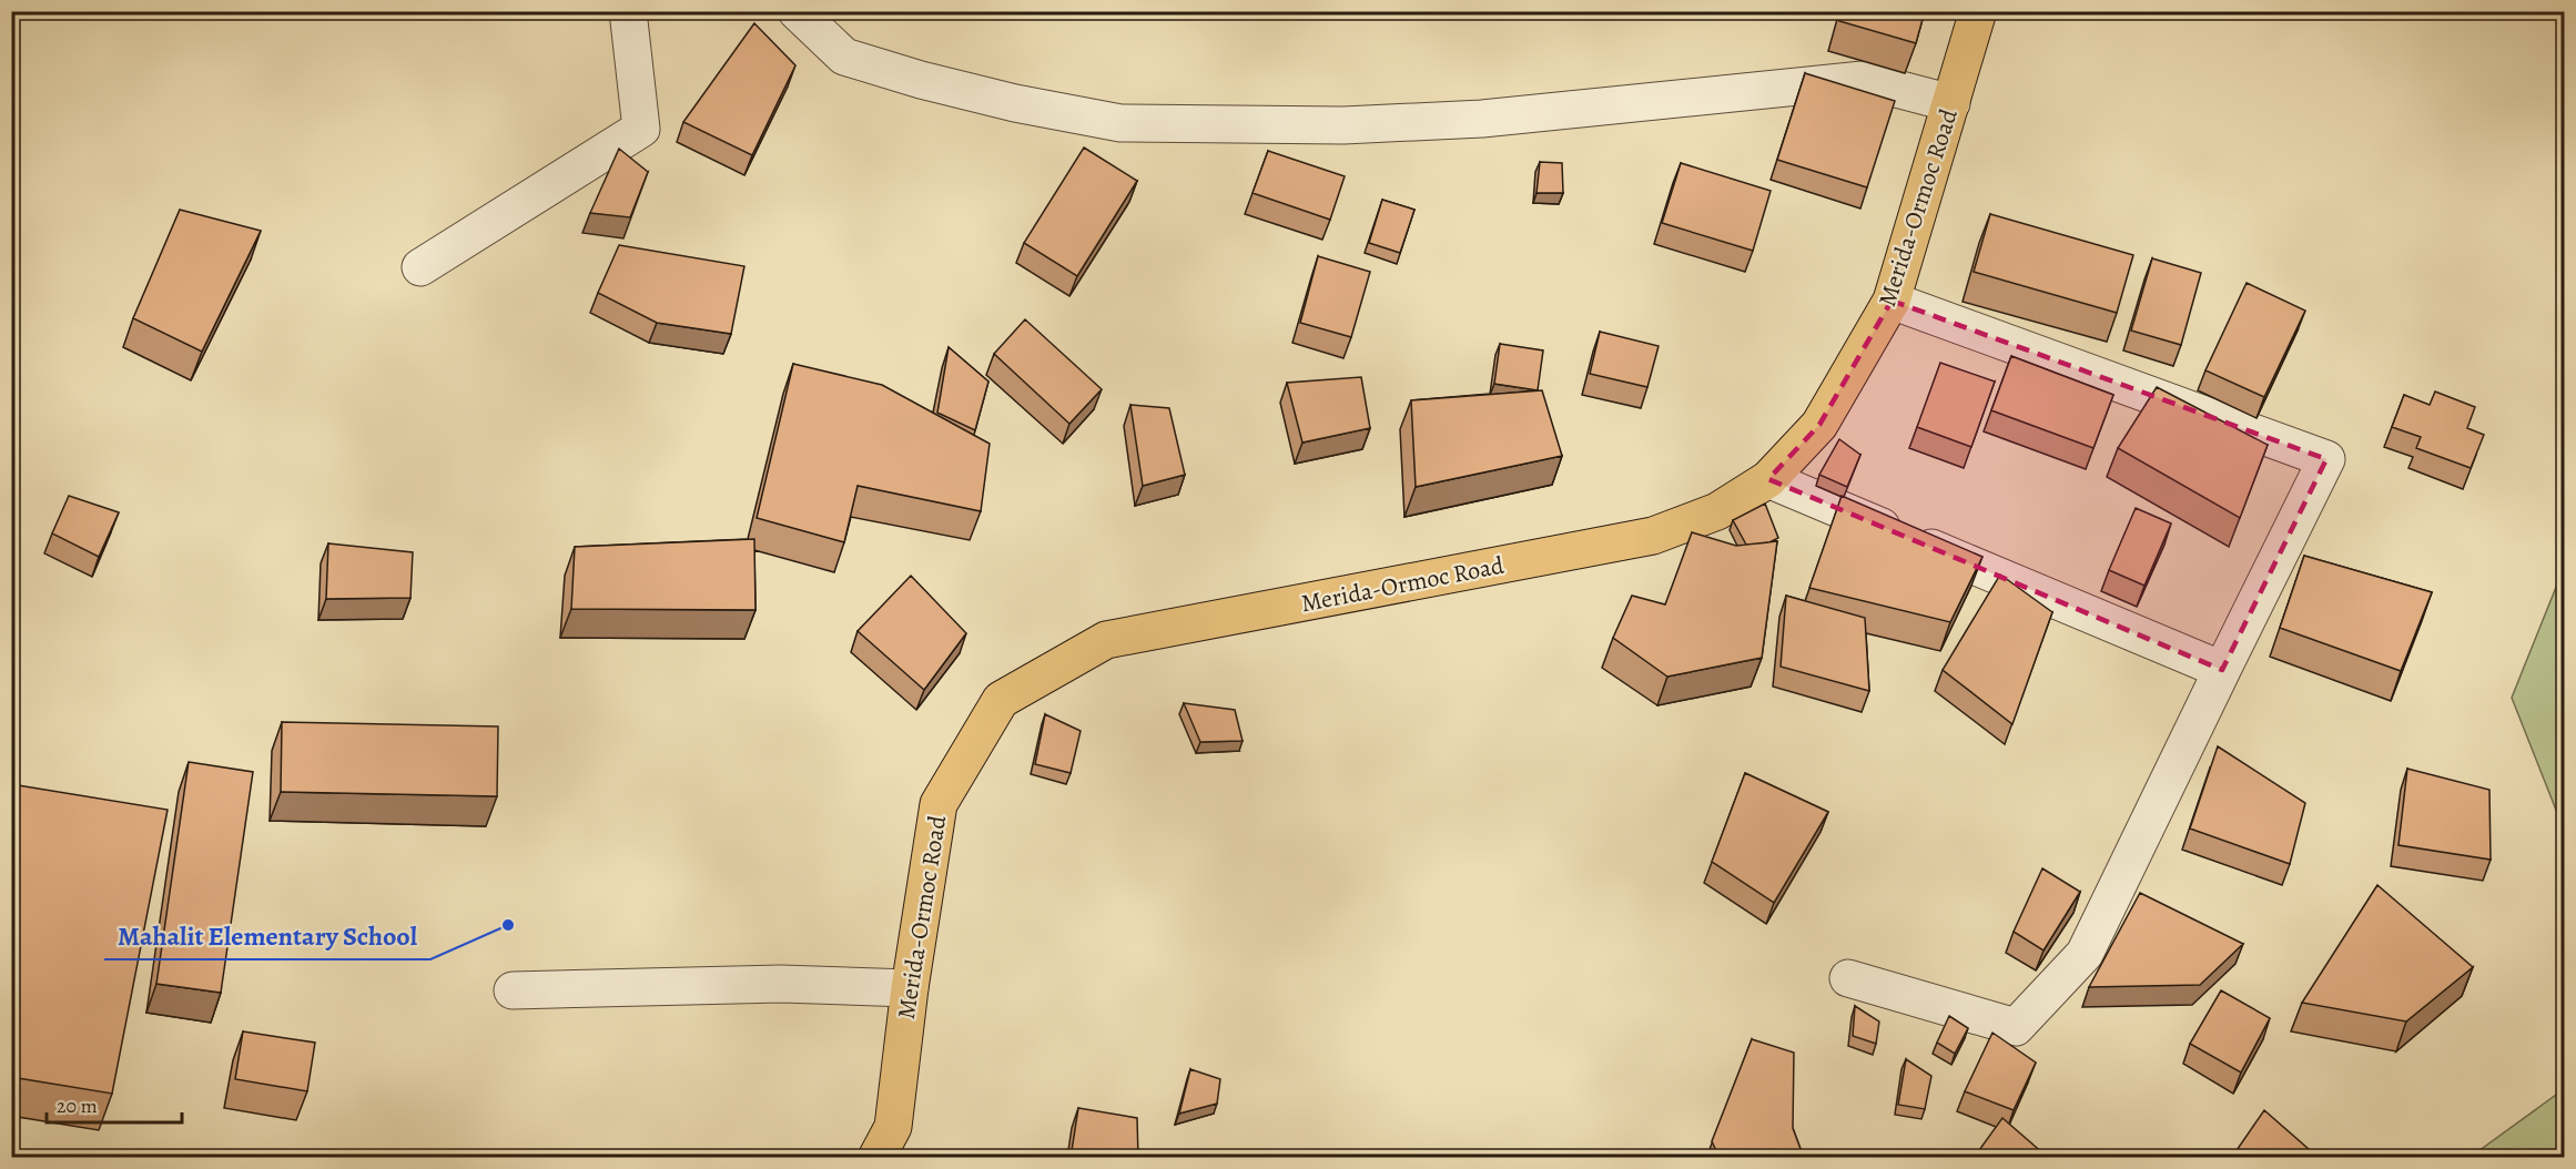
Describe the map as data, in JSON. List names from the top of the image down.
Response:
{
  "streets": {
    "highway": ["Merida-Ormoc Road"]
  },
  "places": ["Mahalit Elementary School"],
  "scale_bar": "20 m"
}
